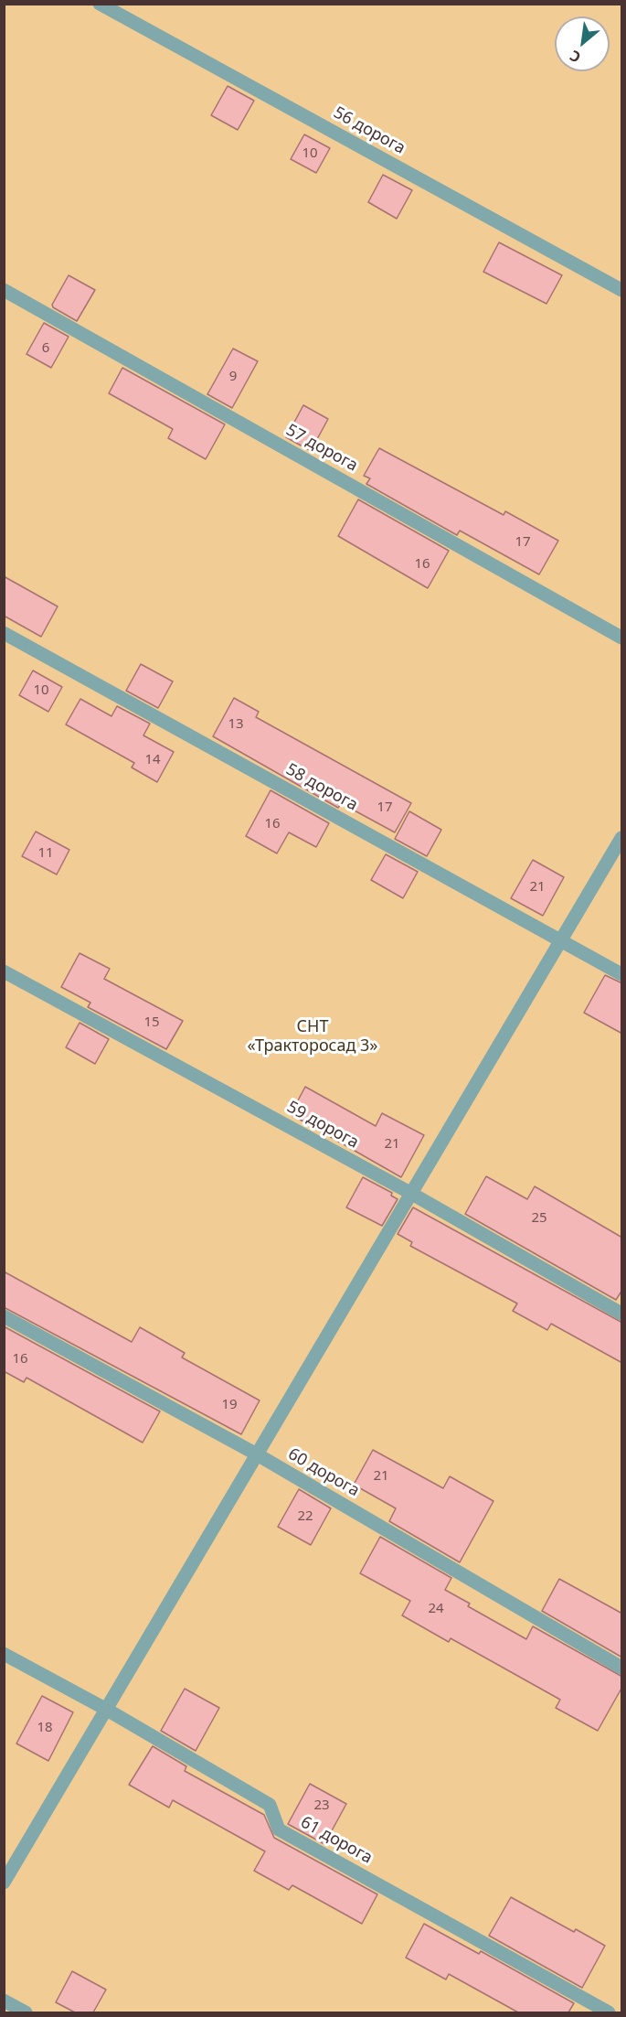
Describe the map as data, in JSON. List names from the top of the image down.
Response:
{
  "streets": {
    "street": [
      "56 дорога",
      "57 дорога",
      "58 дорога",
      "59 дорога",
      "60 дорога",
      "61 дорога"
    ]
  },
  "parks": ["СНТ «Тракторосад 3»"],
  "house_numbers": [
    "10",
    "6",
    "9",
    "17",
    "16",
    "10",
    "13",
    "14",
    "17",
    "16",
    "11",
    "21",
    "15",
    "21",
    "25",
    "16",
    "19",
    "21",
    "22",
    "24",
    "18",
    "23"
  ],
  "north": "bottom left"
}
